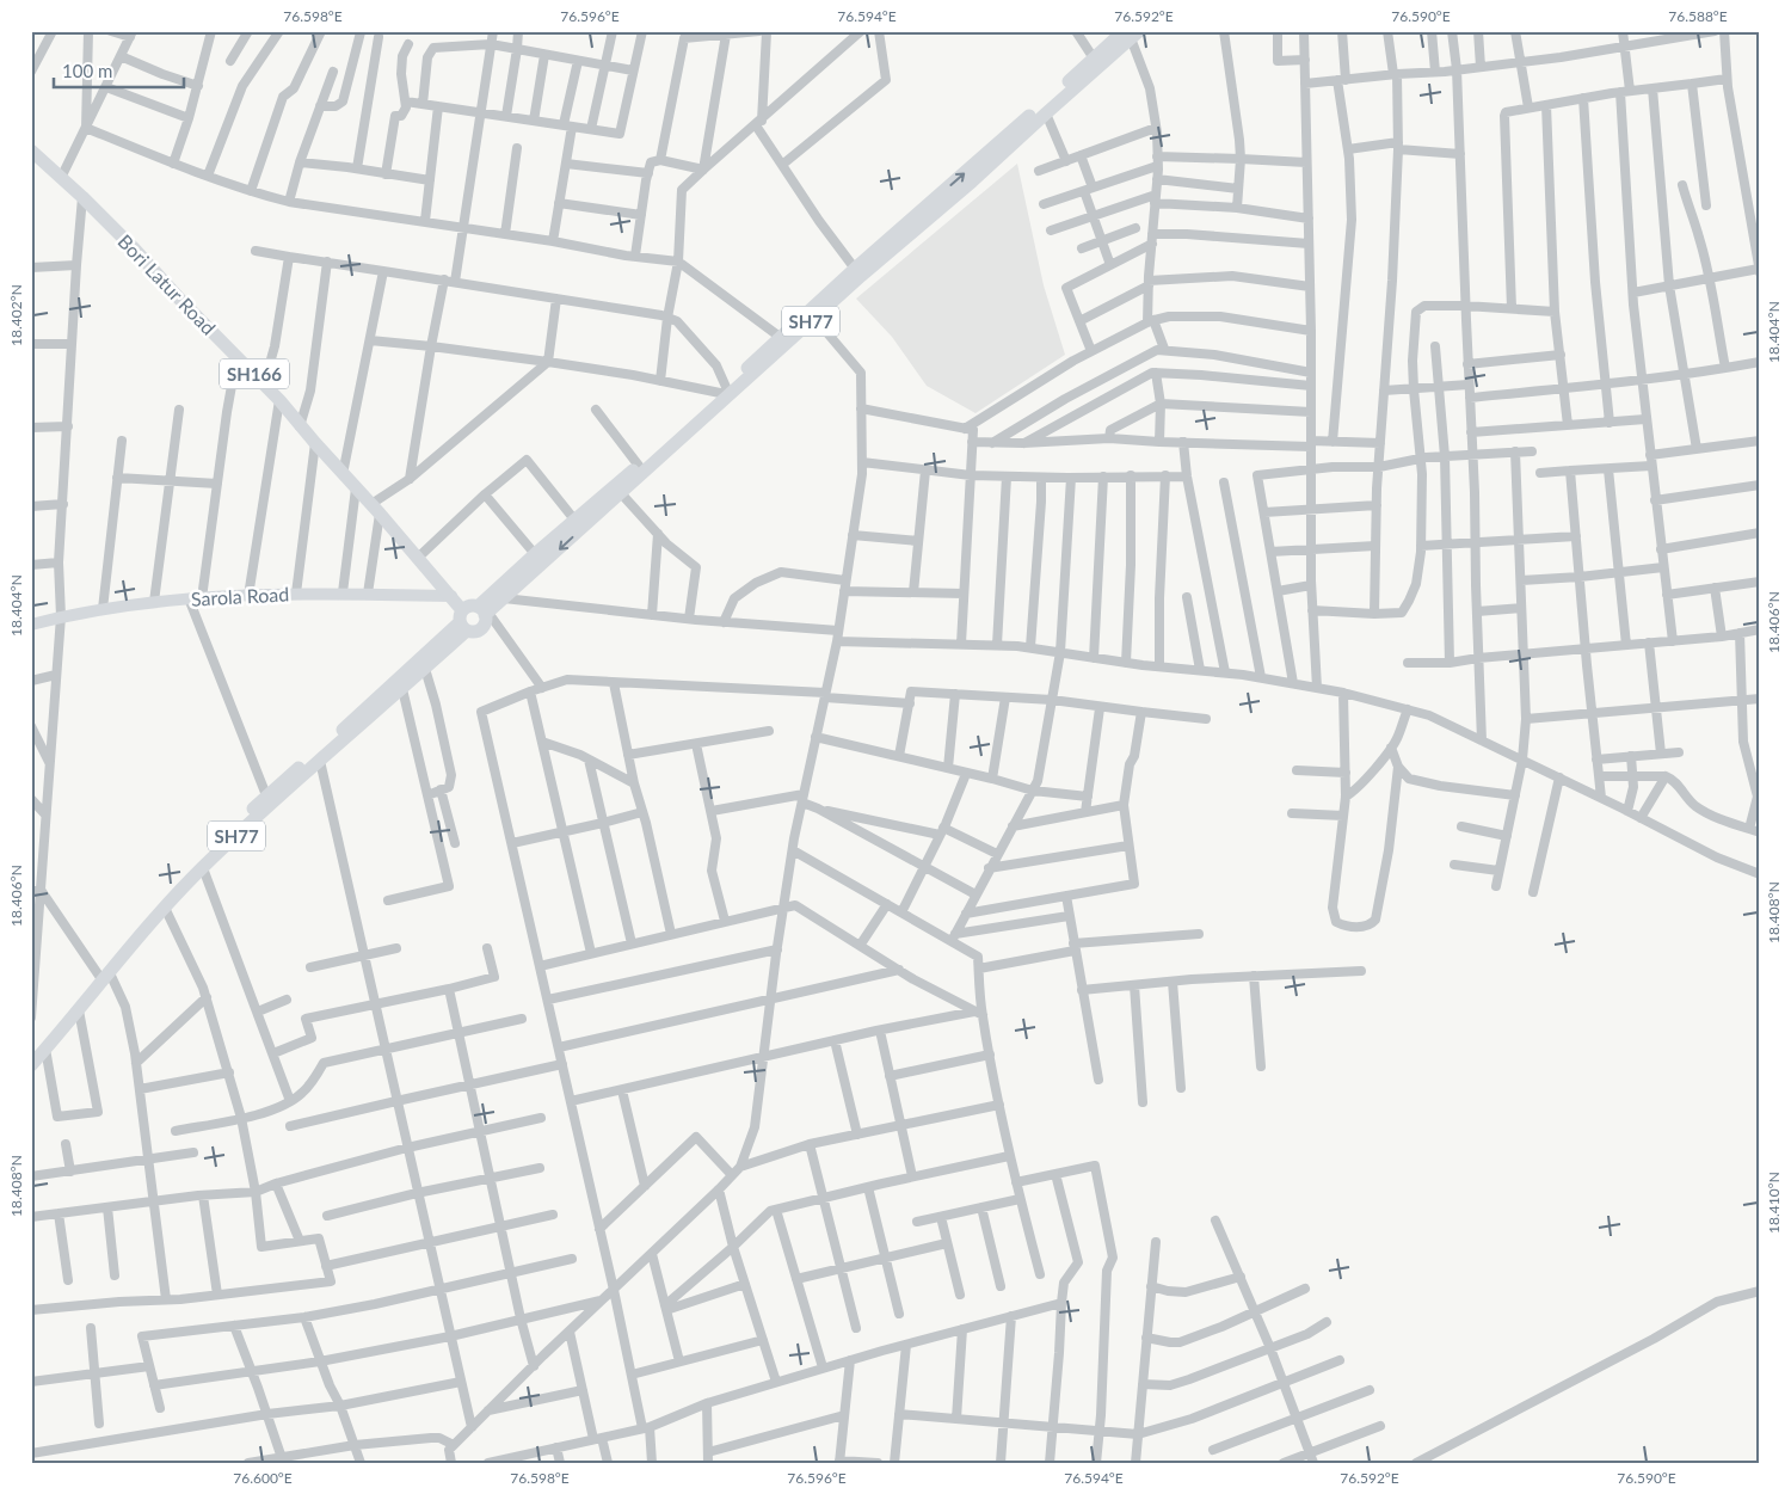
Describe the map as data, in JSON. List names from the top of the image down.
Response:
{
  "streets": {
    "main road": [
      "Bori Latur Road",
      "SH77",
      "SH166",
      "Sarola Road"
    ]
  },
  "crossings": [
    ["Bori Latur Road", "SH77"],
    ["Bori Latur Road", "Sarola Road"]
  ],
  "scale_bar": "100 m",
  "coordinates": [
    "76.598°E",
    "76.596°E",
    "76.594°E",
    "76.592°E",
    "76.590°E",
    "76.588°E",
    "18.402°N",
    "18.404°N",
    "18.406°N",
    "18.408°N",
    "18.410°N",
    "76.600°E"
  ]
}
